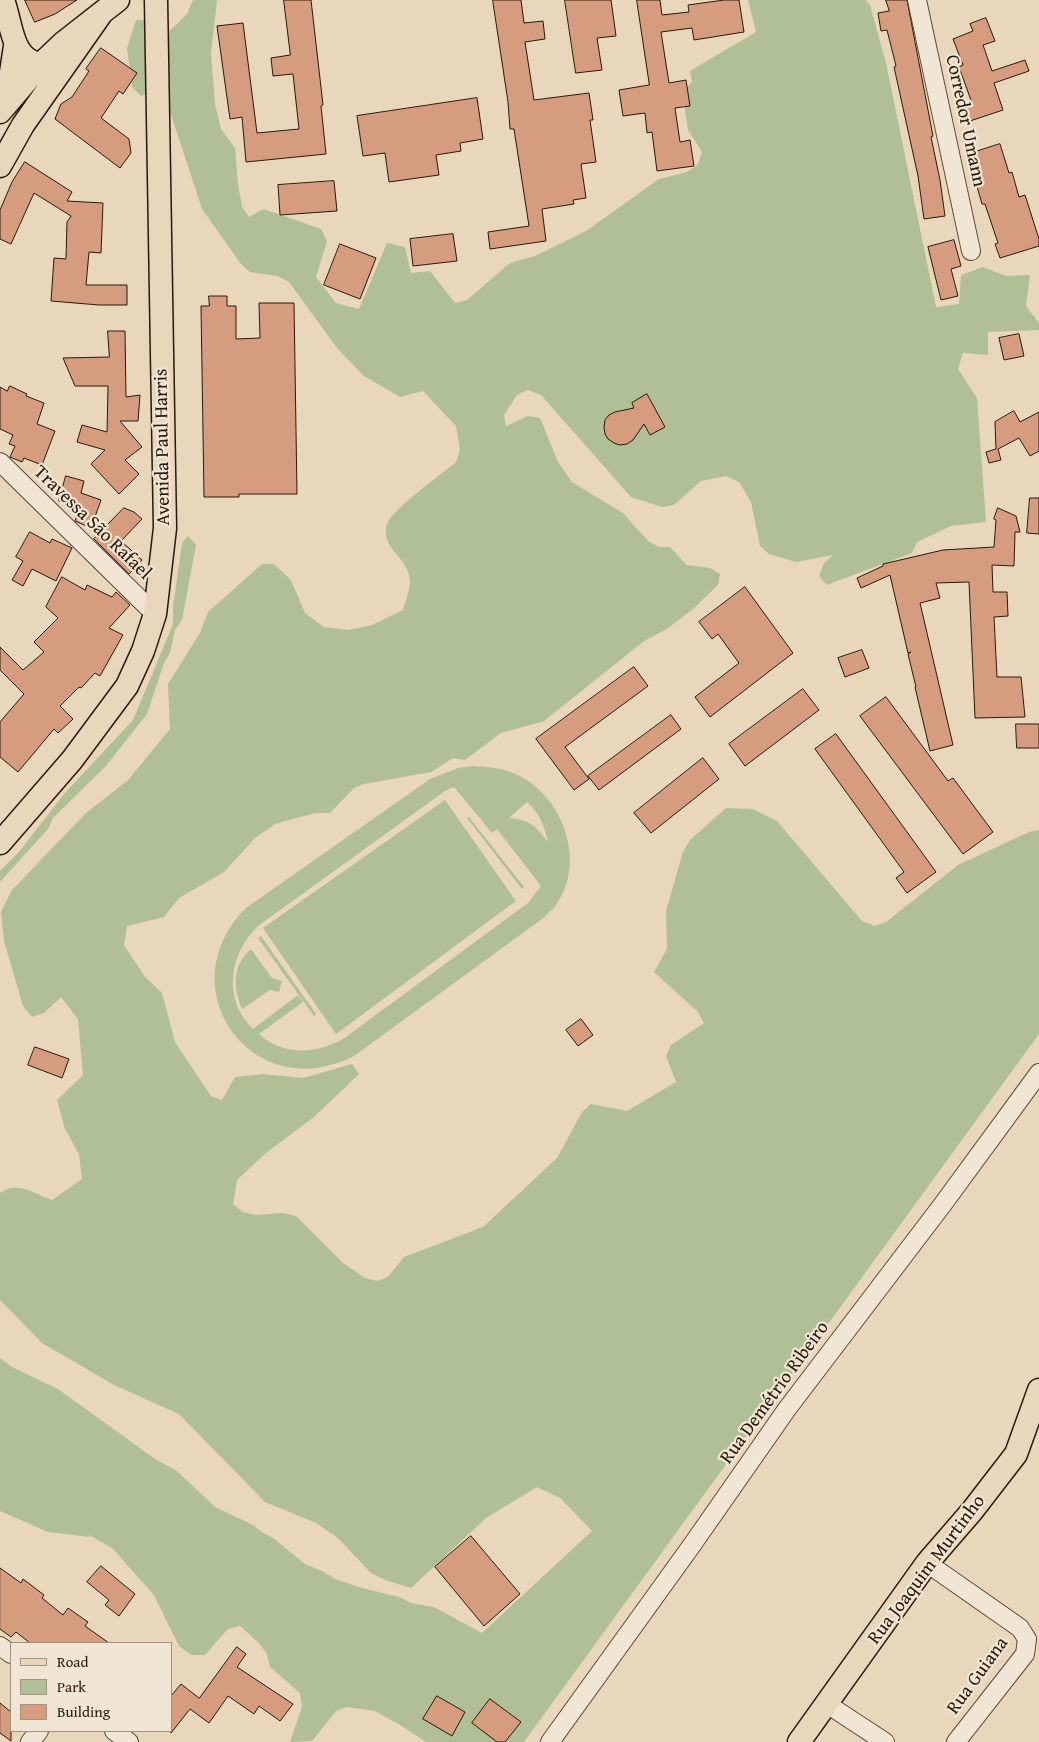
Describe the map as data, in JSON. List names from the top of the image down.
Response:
{
  "streets": {
    "main road": ["Avenida Paul Harris", "Rua Joaquim Murtinho"],
    "street": [
      "Corredor Umann",
      "Travessa São Rafael",
      "Rua Demétrio Ribeiro",
      "Rua Guiana"
    ]
  },
  "crossings": [
    ["Avenida Paul Harris", "Travessa São Rafael"],
    ["Rua Joaquim Murtinho", "Rua Guiana"]
  ],
  "legend": ["Road", "Park", "Building"]
}
